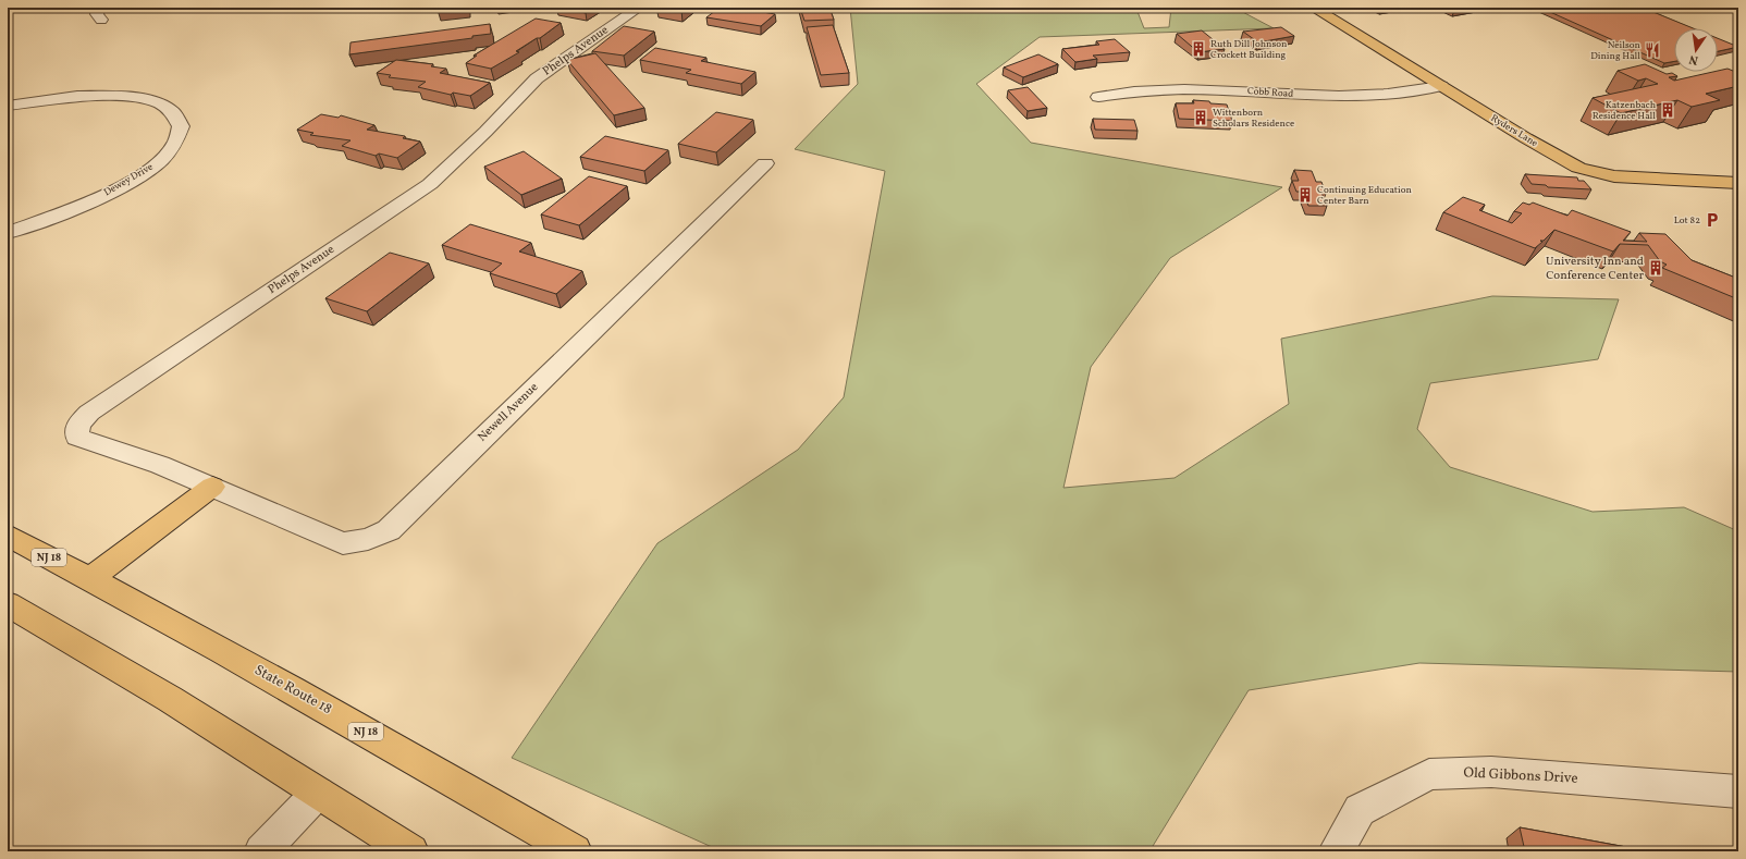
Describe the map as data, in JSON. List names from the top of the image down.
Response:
{
  "streets": {
    "main road": ["Ryders Lane", "NJ 18", "State Route 18"],
    "street": [
      "Phelps Avenue",
      "Cobb Road",
      "Dewey Drive",
      "Newell Avenue",
      "Old Gibbons Drive"
    ]
  },
  "crossings": [
    ["Phelps Avenue", "Newell Avenue"],
    ["Cobb Road", "Ryders Lane"]
  ],
  "places": {
    "building": [
      "Ruth Dill Johnson Crockett Building",
      "Katzenbach Residence Hall",
      "Wittenborn Scholars Residence",
      "Continuing Education Center Barn",
      "University Inn and Conference Center"
    ],
    "restaurant": ["Neilson Dining Hall"],
    "parking": ["Lot 82"]
  },
  "north": "bottom"
}
